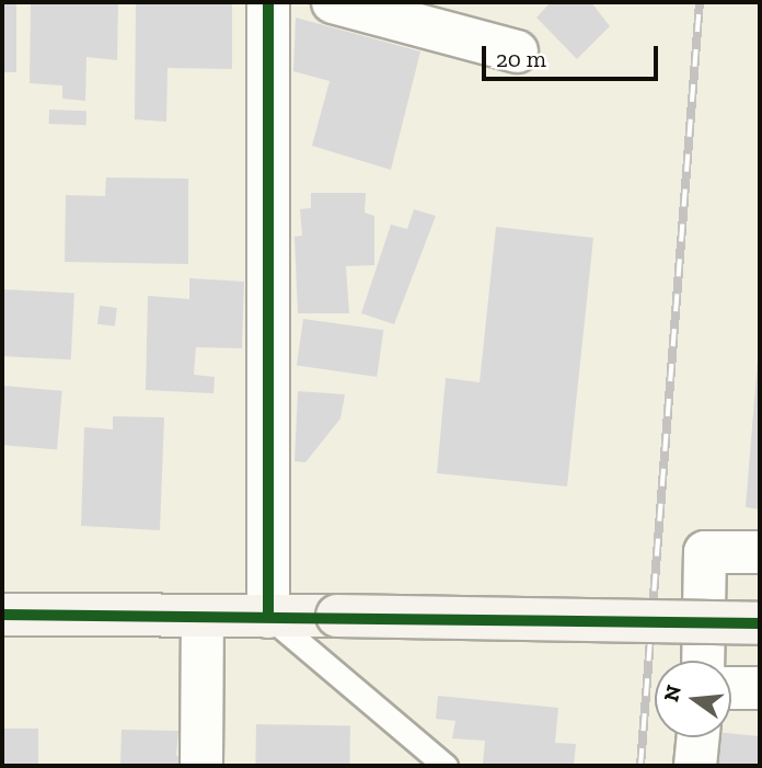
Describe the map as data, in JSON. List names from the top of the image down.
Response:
{
  "scale_bar": "20 m",
  "north": "left"
}
